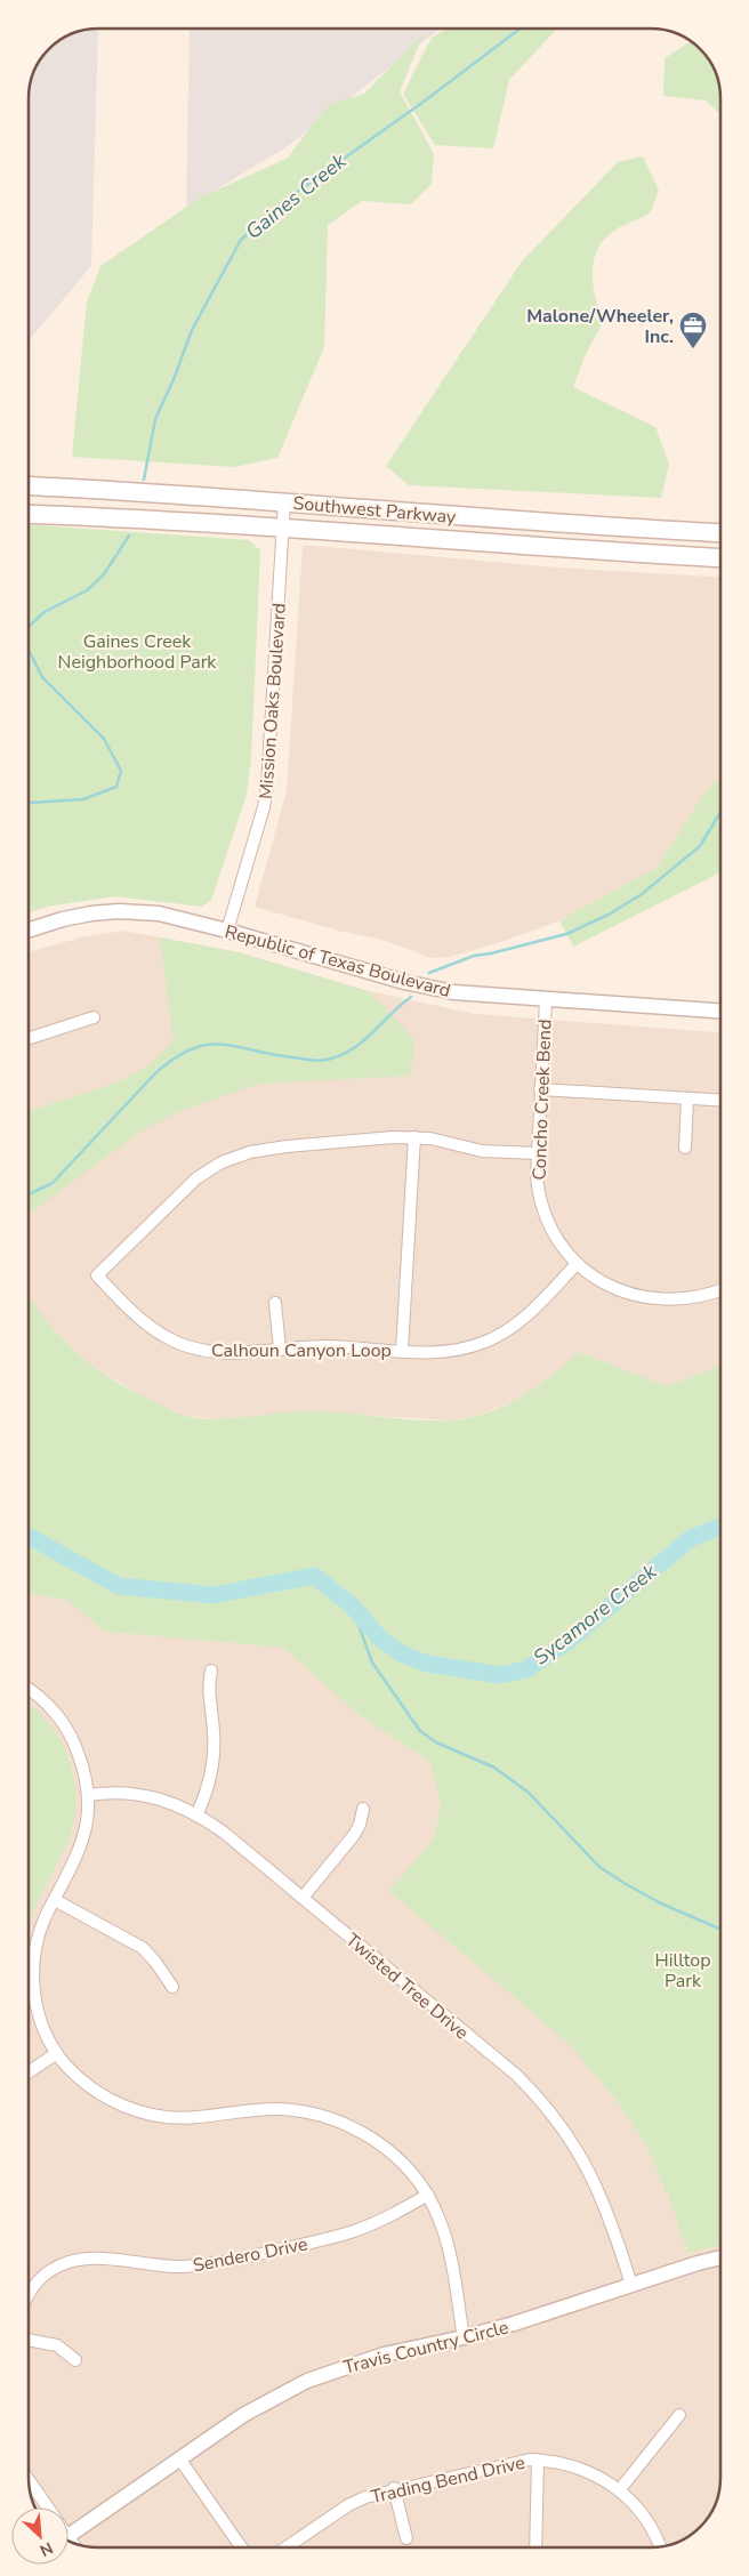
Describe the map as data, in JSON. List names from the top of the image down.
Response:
{
  "streets": {
    "main road": ["Southwest Parkway"],
    "street": [
      "Mission Oaks Boulevard",
      "Republic of Texas Boulevard",
      "Concho Creek Bend",
      "Calhoun Canyon Loop",
      "Twisted Tree Drive",
      "Sendero Drive",
      "Travis Country Circle",
      "Trading Bend Drive"
    ]
  },
  "crossings": [
    ["Southwest Parkway", "Mission Oaks Boulevard"],
    ["Mission Oaks Boulevard", "Republic of Texas Boulevard"],
    ["Republic of Texas Boulevard", "Concho Creek Bend"],
    ["Concho Creek Bend", "Calhoun Canyon Loop"],
    ["Twisted Tree Drive", "Travis Country Circle"]
  ],
  "water": ["Gaines Creek", "Sycamore Creek"],
  "parks": ["Gaines Creek Neighborhood Park", "Hilltop Park"],
  "places": {
    "office": ["Malone/Wheeler, Inc."]
  },
  "north": "bottom right"
}
